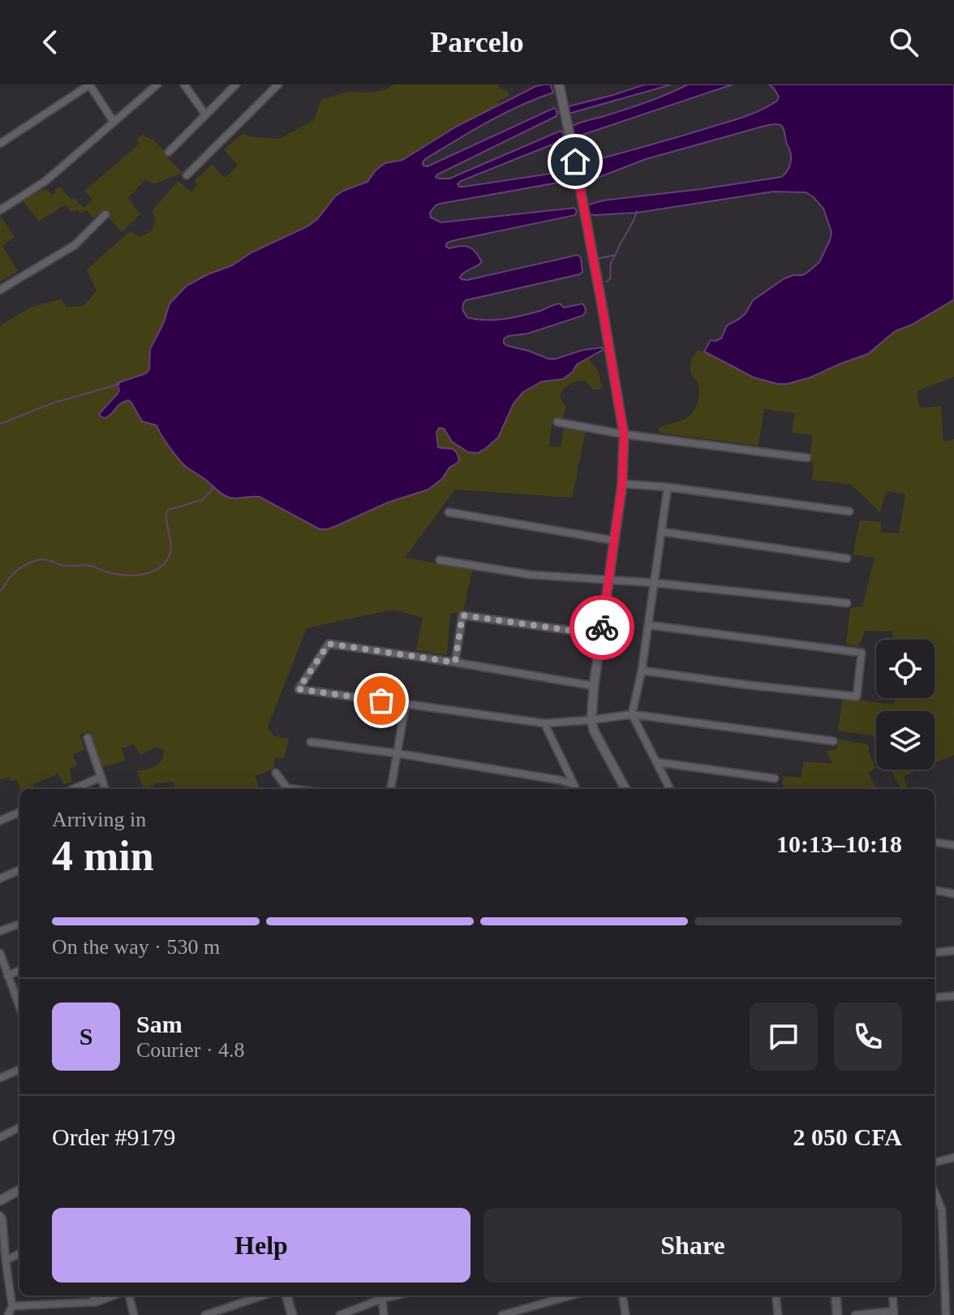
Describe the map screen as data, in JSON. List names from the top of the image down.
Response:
{
  "page": {
    "header": "Parcelo",
    "heading": ["4 min", "Arriving in", "10:13–10:18"],
    "panel": [
      "Sam",
      "Courier · 4.8",
      "Order #9179",
      "2 050 CFA"
    ],
    "bar": "On the way · 530 m",
    "round": "S",
    "buttons": ["Help", "Share"]
  }
}
